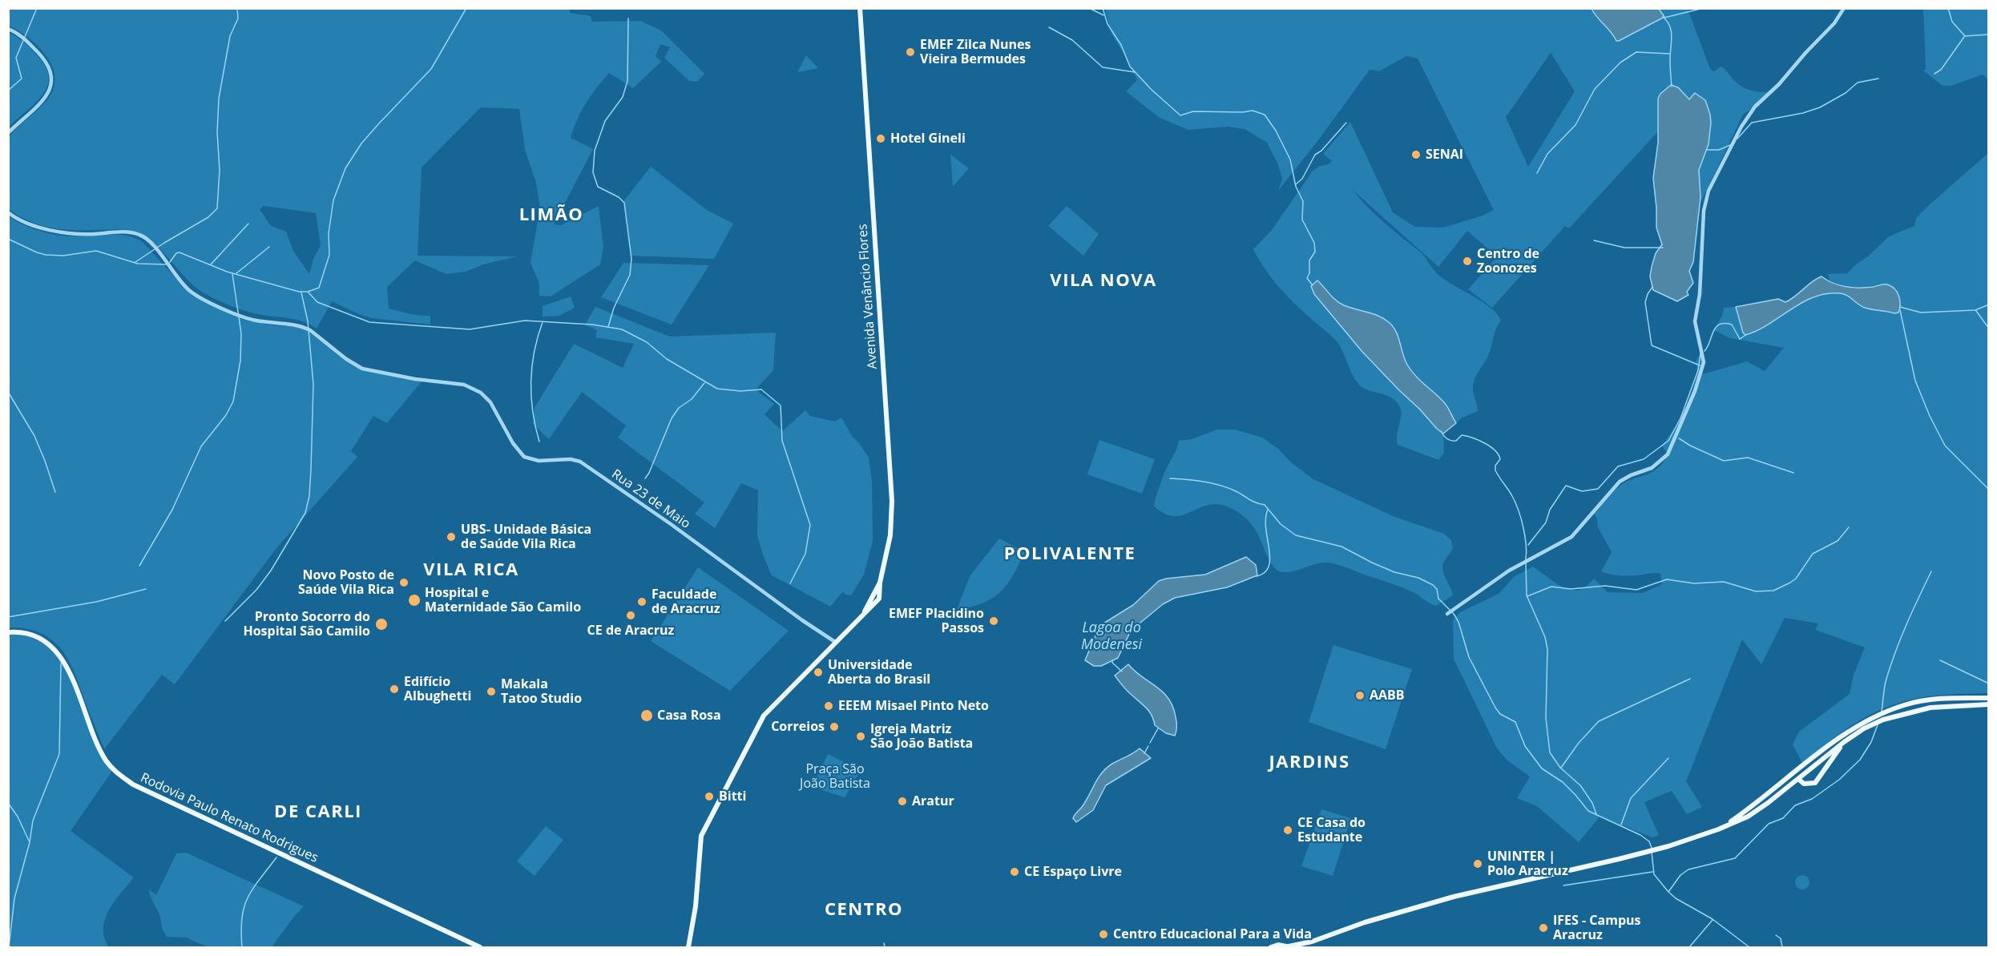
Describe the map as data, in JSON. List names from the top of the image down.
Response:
{
  "streets": {
    "main road": ["Avenida Venâncio Flores", "Rodovia Paulo Renato Rodrigues"],
    "street": ["Rua 23 de Maio"]
  },
  "crossings": [
    ["Avenida Venâncio Flores", "Rua 23 de Maio"]
  ],
  "districts": [
    "LIMÃO",
    "VILA NOVA",
    "POLIVALENTE",
    "VILA RICA",
    "JARDINS",
    "DE CARLI",
    "CENTRO"
  ],
  "water": ["Lagoa do Modenesi"],
  "parks": ["Praça São João Batista"],
  "places": [
    "EMEF Zilca Nunes Vieira Bermudes",
    "Hotel Gineli",
    "SENAI",
    "Centro de Zoonozes",
    "UBS- Unidade Básica de Saúde Vila Rica",
    "Novo Posto de Saúde Vila Rica",
    "Hospital e Maternidade São Camilo",
    "Faculdade de Aracruz",
    "CE de Aracruz",
    "EMEF Placidino Passos",
    "Pronto Socorro do Hospital São Camilo",
    "Universidade Aberta do Brasil",
    "Edifício Albughetti",
    "Makala Tatoo Studio",
    "AABB",
    "EEEM Misael Pinto Neto",
    "Casa Rosa",
    "Correios",
    "Igreja Matriz São João Batista",
    "Bitti",
    "Aratur",
    "CE Casa do Estudante",
    "UNINTER | Polo Aracruz",
    "CE Espaço Livre",
    "IFES - Campus Aracruz",
    "Centro Educacional Para a Vida"
  ]
}
